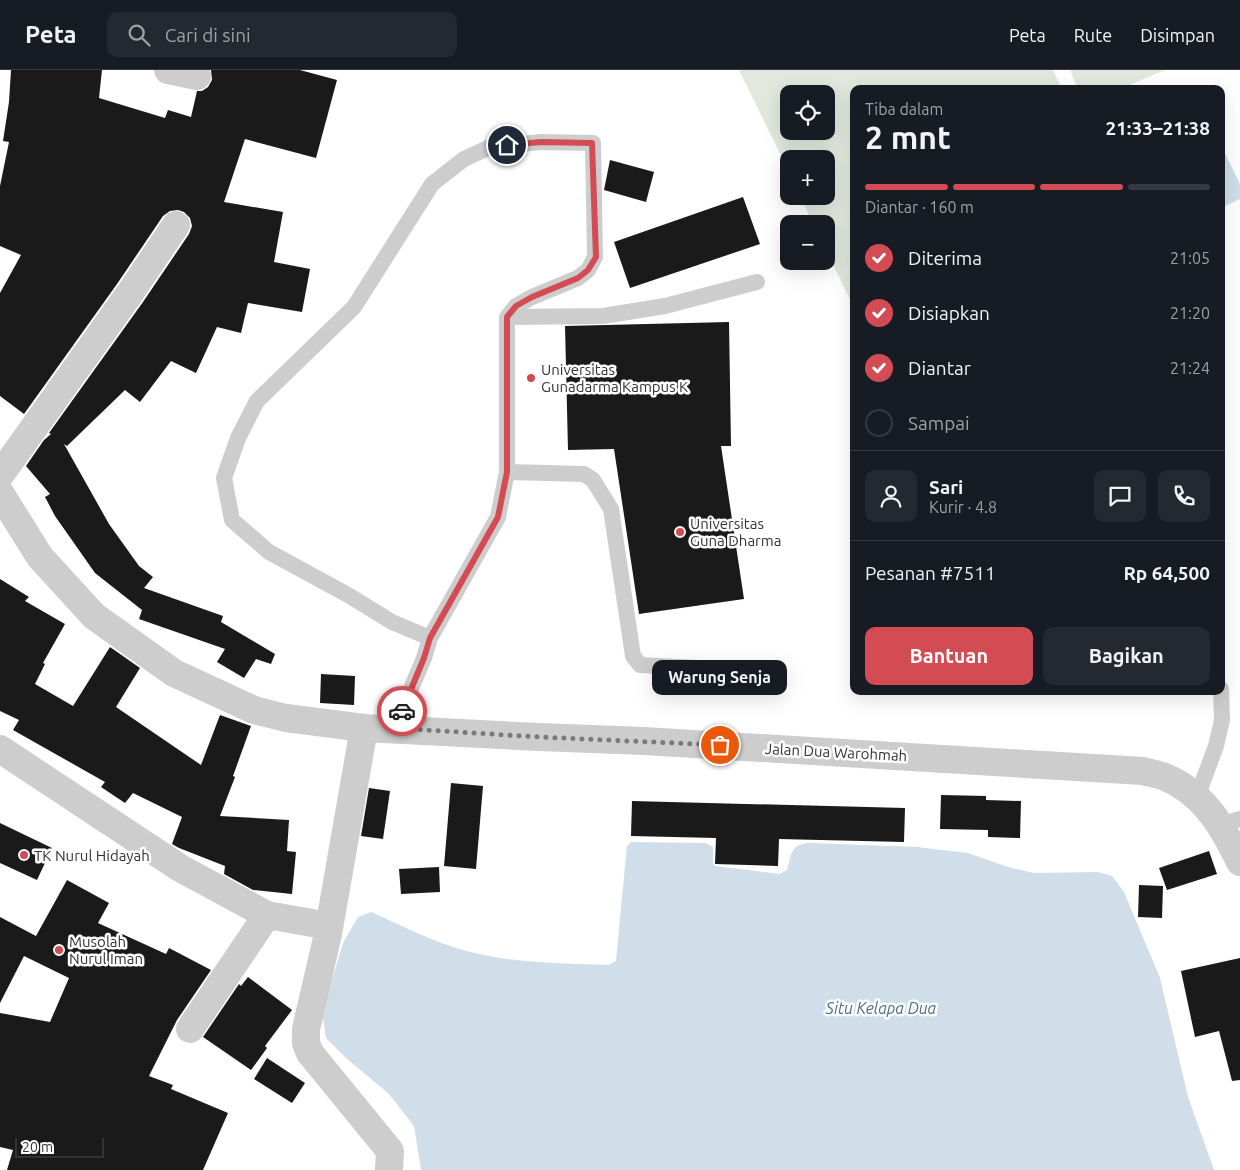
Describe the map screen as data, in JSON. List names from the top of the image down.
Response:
{
  "streets": {
    "street": ["Jalan Dua Warohmah"]
  },
  "water": ["Situ Kelapa Dua"],
  "places": [
    "Universitas Gunadarma Kampus K",
    "Universitas Guna Dharma",
    "Warung Senja",
    "TK Nurul Hidayah",
    "Musolah Nurul Iman"
  ],
  "scale_bar": "20 m",
  "page": {
    "header": "Peta",
    "search": "Cari di sini",
    "nav": ["Peta", "Rute", "Disimpan"],
    "map_buttons": ["+", "−"],
    "heading": ["2 mnt", "Tiba dalam", "21:33–21:38"],
    "panel": [
      "Sari",
      "Kurir · 4.8",
      "Pesanan #7511",
      "Rp 64,500"
    ],
    "bar": "Diantar · 160 m",
    "list": [
      ["Diterima", "21:05"],
      ["Disiapkan", "21:20"],
      ["Diantar", "21:24"],
      "Sampai"
    ],
    "buttons": ["Bantuan", "Bagikan"],
    "bubble": "Warung Senja",
    "scale": "20 m"
  }
}
